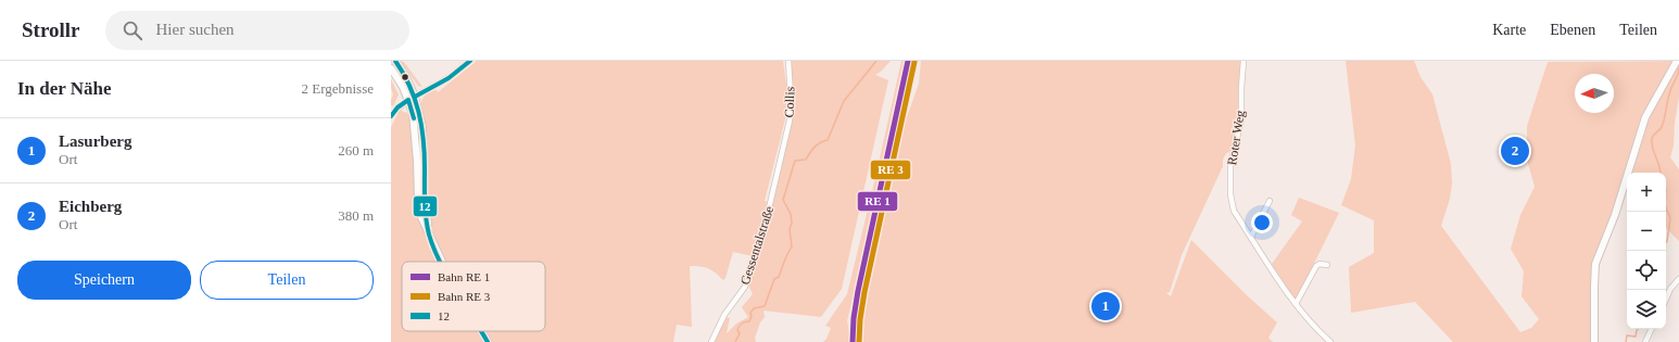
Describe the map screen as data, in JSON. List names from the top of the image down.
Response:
{
  "streets": {
    "street": ["Collis", "Roter Weg", "Gessentalstraße"]
  },
  "crossings": [
    ["Collis", "Gessentalstraße"]
  ],
  "lines": ["transit line 12"],
  "legend": ["Bahn RE 1", "Bahn RE 3", "12"],
  "north": "left",
  "page": {
    "header": "Strollr",
    "search": "Hier suchen",
    "nav": ["Karte", "Ebenen", "Teilen"],
    "heading": ["In der Nähe", "2 Ergebnisse"],
    "list": [
      {
        "mark": "1",
        "name": "Lasurberg",
        "note": "Ort",
        "value": "260 m"
      },
      {
        "mark": "2",
        "name": "Eichberg",
        "note": "Ort",
        "value": "380 m"
      }
    ],
    "pins": ["2", "1"],
    "map_buttons": ["+", "−"],
    "buttons": ["Speichern", "Teilen"]
  }
}
